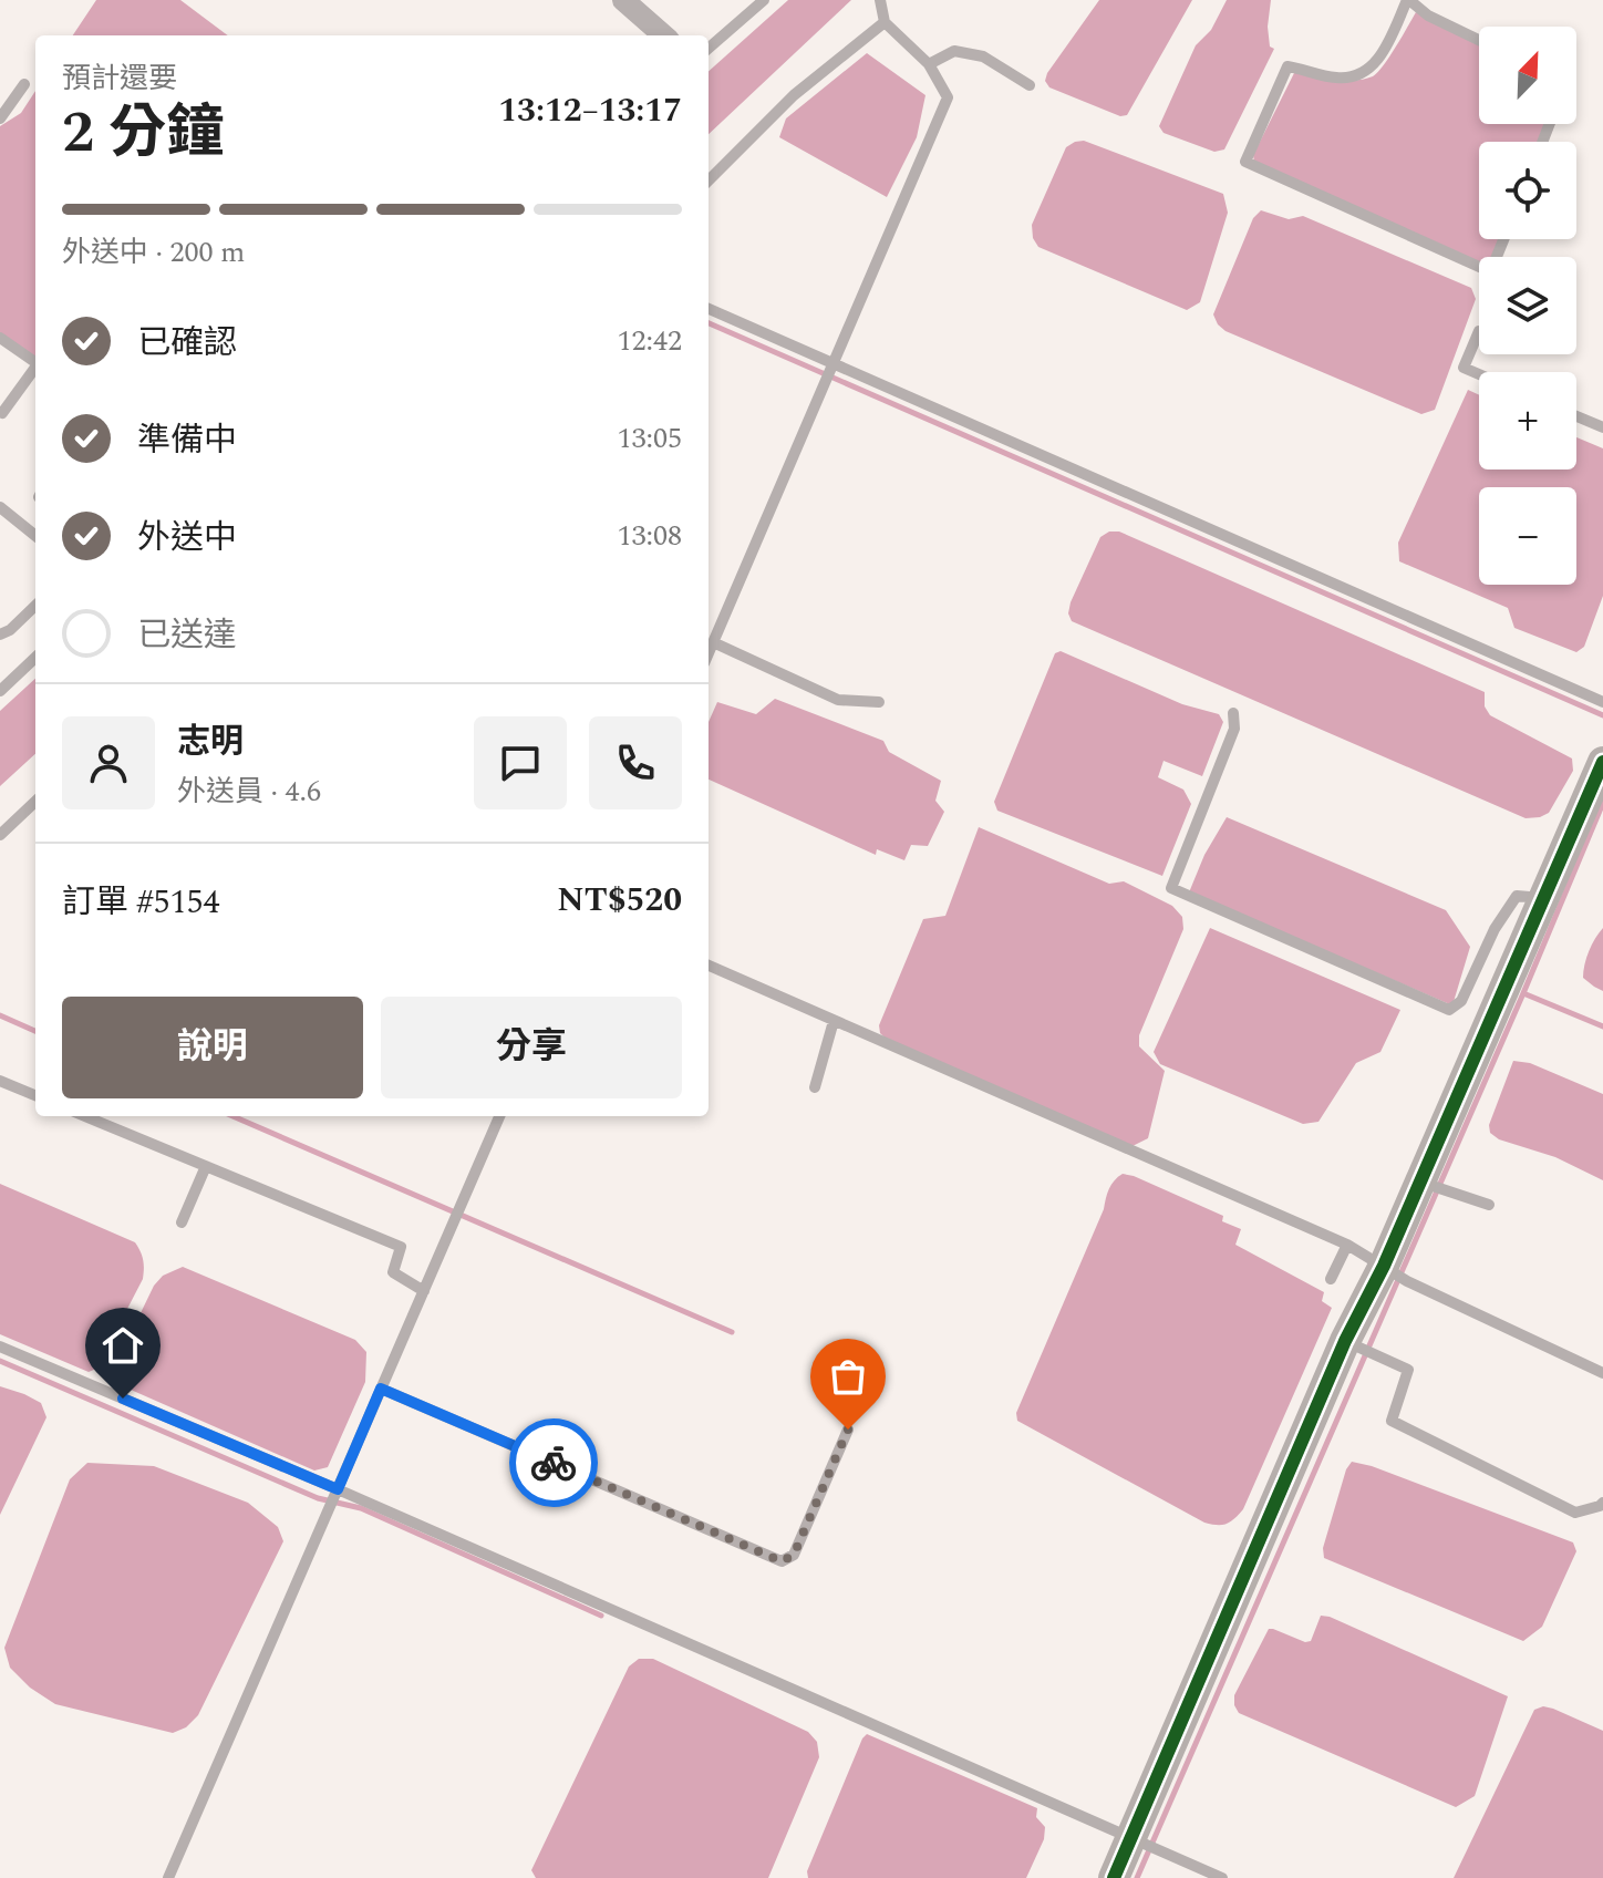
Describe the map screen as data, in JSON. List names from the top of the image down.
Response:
{
  "north": "top right",
  "page": {
    "map_buttons": ["+", "−"],
    "heading": ["2 分鐘", "預計還要", "13:12–13:17"],
    "panel": [
      "志明",
      "外送員 · 4.6",
      "訂單 #5154",
      "NT$520"
    ],
    "bar": "外送中 · 200 m",
    "list": [
      ["已確認", "12:42"],
      ["準備中", "13:05"],
      ["外送中", "13:08"],
      "已送達"
    ],
    "buttons": ["說明", "分享"]
  }
}
